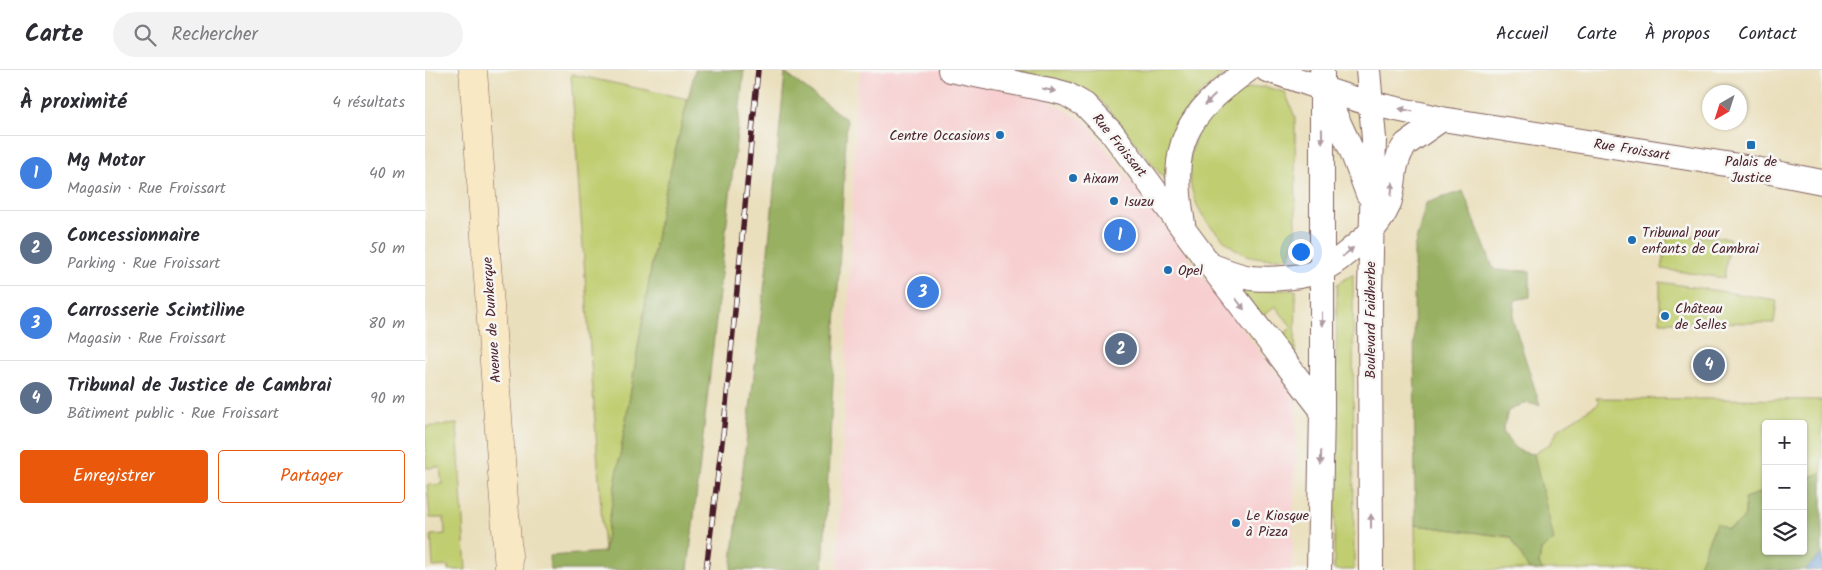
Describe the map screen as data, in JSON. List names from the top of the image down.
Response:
{
  "streets": {
    "main road": ["Avenue de Dunkerque"],
    "street": ["Rue Froissart", "Boulevard Faidherbe"]
  },
  "crossings": [
    ["Rue Froissart", "Boulevard Faidherbe"]
  ],
  "places": {
    "other": [
      "Centre Occasions",
      "Aixam",
      "Isuzu",
      "Tribunal pour enfants de Cambrai",
      "Opel",
      "Château de Selles",
      "Le Kiosque à Pizza"
    ],
    "transit": ["Palais de Justice"]
  },
  "north": "bottom left",
  "page": {
    "header": "Carte",
    "search": "Rechercher",
    "nav": [
      "Accueil",
      "Carte",
      "À propos",
      "Contact"
    ],
    "heading": ["À proximité", "4 résultats"],
    "list": [
      {
        "mark": "1",
        "name": "Mg Motor",
        "note": "Magasin · Rue Froissart",
        "value": "40 m"
      },
      {
        "mark": "2",
        "name": "Concessionnaire",
        "note": "Parking · Rue Froissart",
        "value": "50 m"
      },
      {
        "mark": "3",
        "name": "Carrosserie Scintiline",
        "note": "Magasin · Rue Froissart",
        "value": "80 m"
      },
      {
        "mark": "4",
        "name": "Tribunal de Justice de Cambrai",
        "note": "Bâtiment public · Rue Froissart",
        "value": "90 m"
      }
    ],
    "pins": [
      "1",
      "3",
      "2",
      "4"
    ],
    "map_buttons": ["+", "−"],
    "buttons": ["Enregistrer", "Partager"]
  }
}
